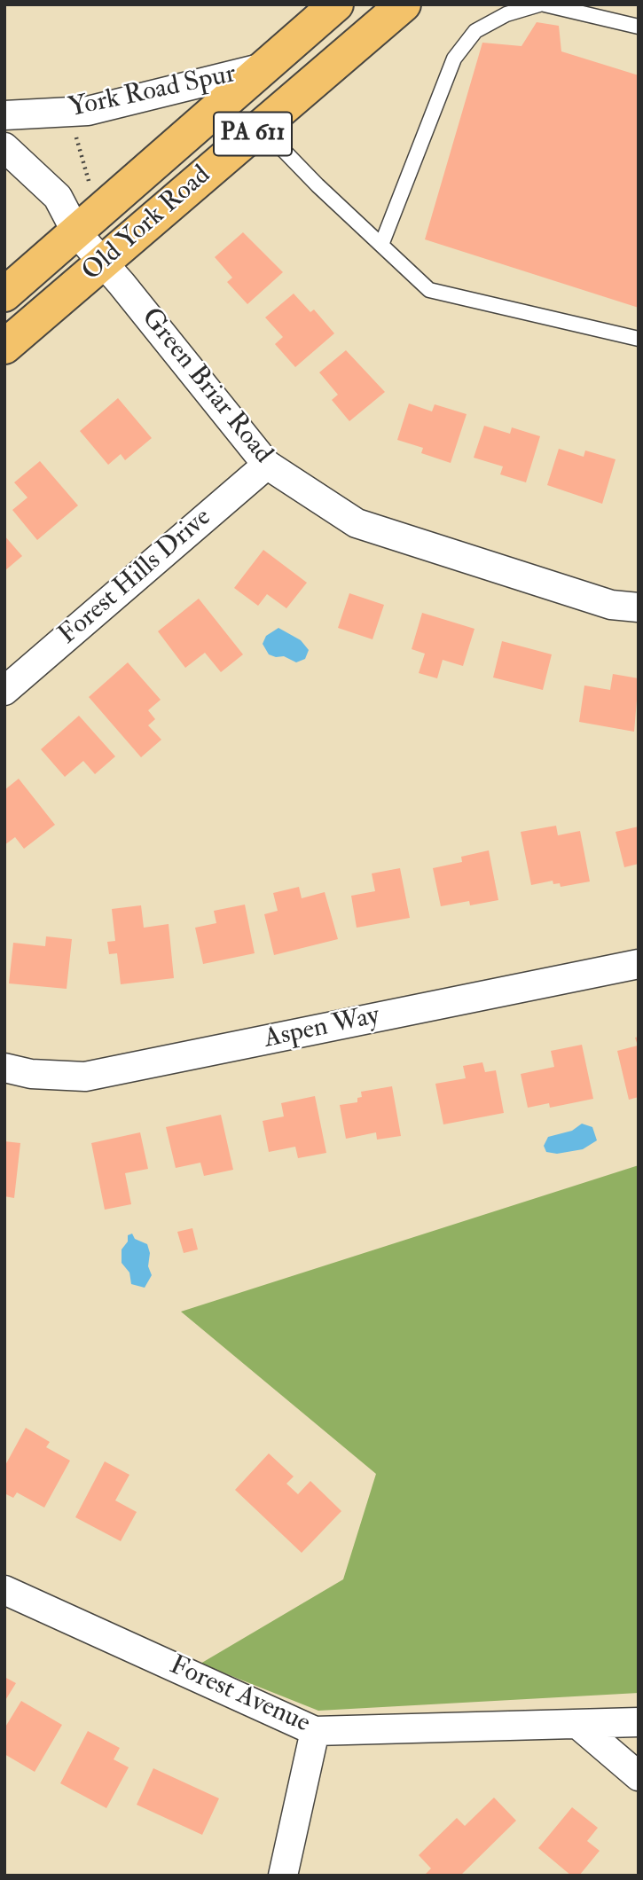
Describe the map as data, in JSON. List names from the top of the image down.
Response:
{
  "streets": {
    "highway": ["PA 611", "Old York Road"],
    "street": [
      "York Road Spur",
      "Green Briar Road",
      "Forest Hills Drive",
      "Aspen Way",
      "Forest Avenue"
    ]
  },
  "crossings": [
    ["York Road Spur", "Old York Road"],
    ["Old York Road", "Green Briar Road"],
    ["Green Briar Road", "Forest Hills Drive"]
  ]
}
